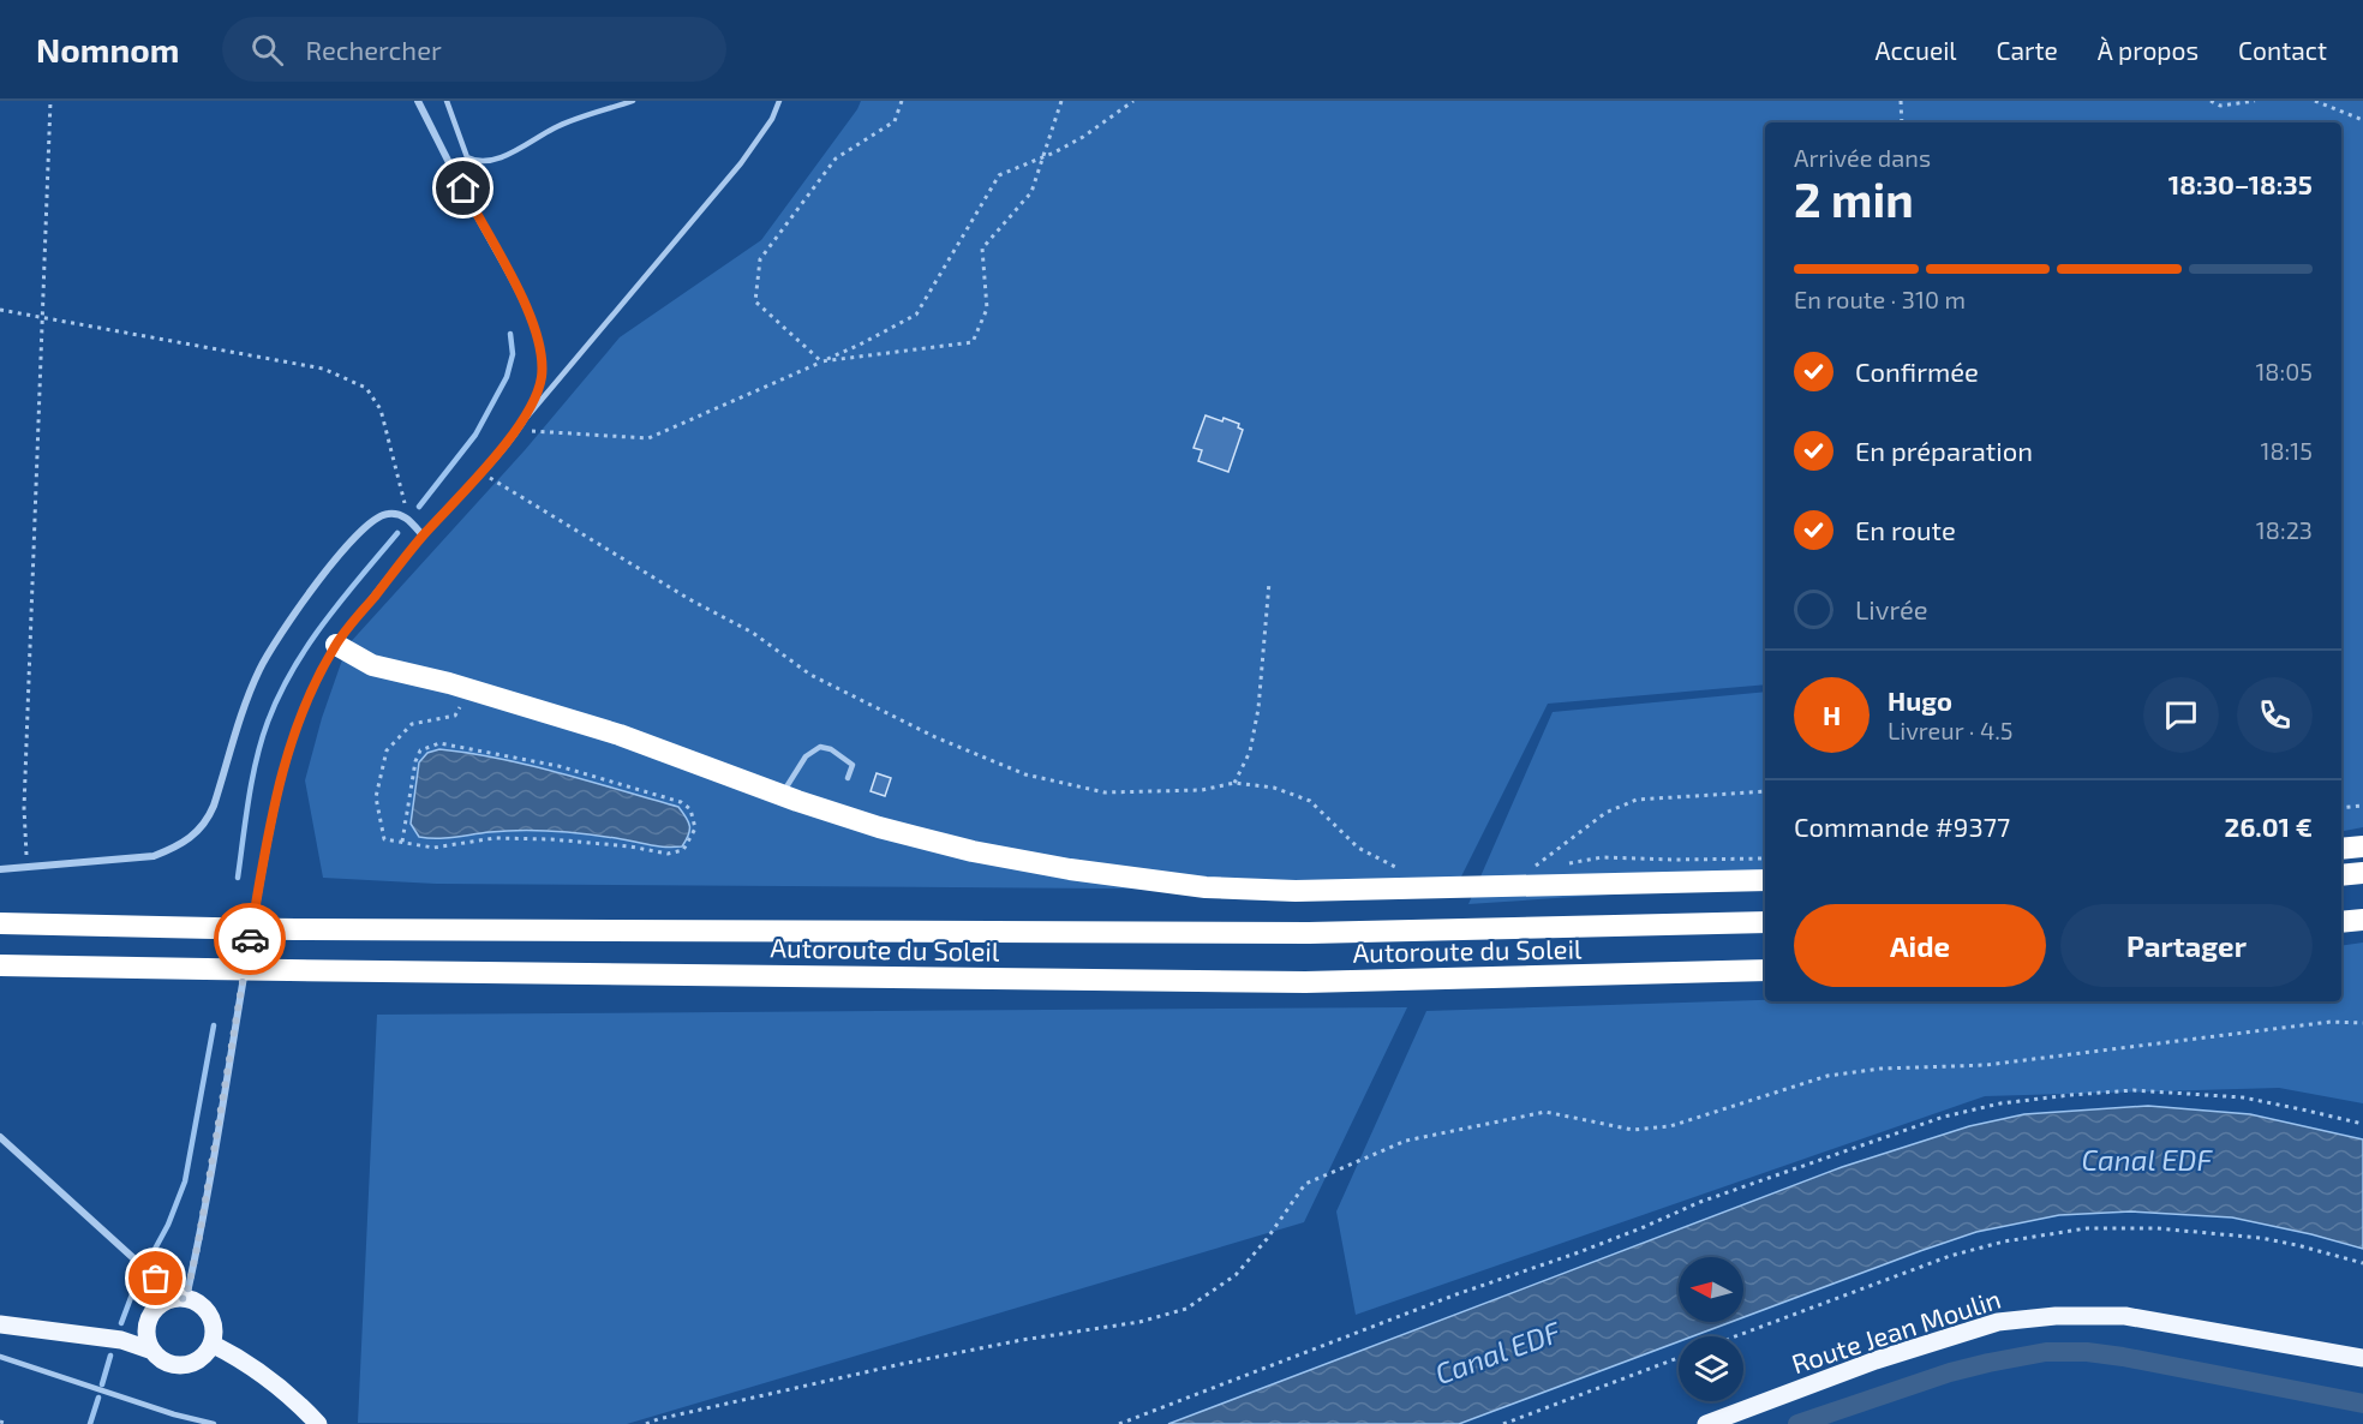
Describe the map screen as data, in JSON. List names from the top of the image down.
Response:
{
  "streets": {
    "highway": ["Autoroute du Soleil"],
    "main road": ["Route Jean Moulin"]
  },
  "water": ["Canal EDF"],
  "north": "left",
  "page": {
    "header": "Nomnom",
    "search": "Rechercher",
    "nav": [
      "Accueil",
      "Carte",
      "À propos",
      "Contact"
    ],
    "heading": ["2 min", "Arrivée dans", "18:30–18:35"],
    "panel": [
      "Hugo",
      "Livreur · 4.5",
      "Commande #9377",
      "26.01 €"
    ],
    "bar": "En route · 310 m",
    "list": [
      ["Confirmée", "18:05"],
      ["En préparation", "18:15"],
      ["En route", "18:23"],
      "Livrée"
    ],
    "round": "H",
    "buttons": ["Aide", "Partager"]
  }
}
